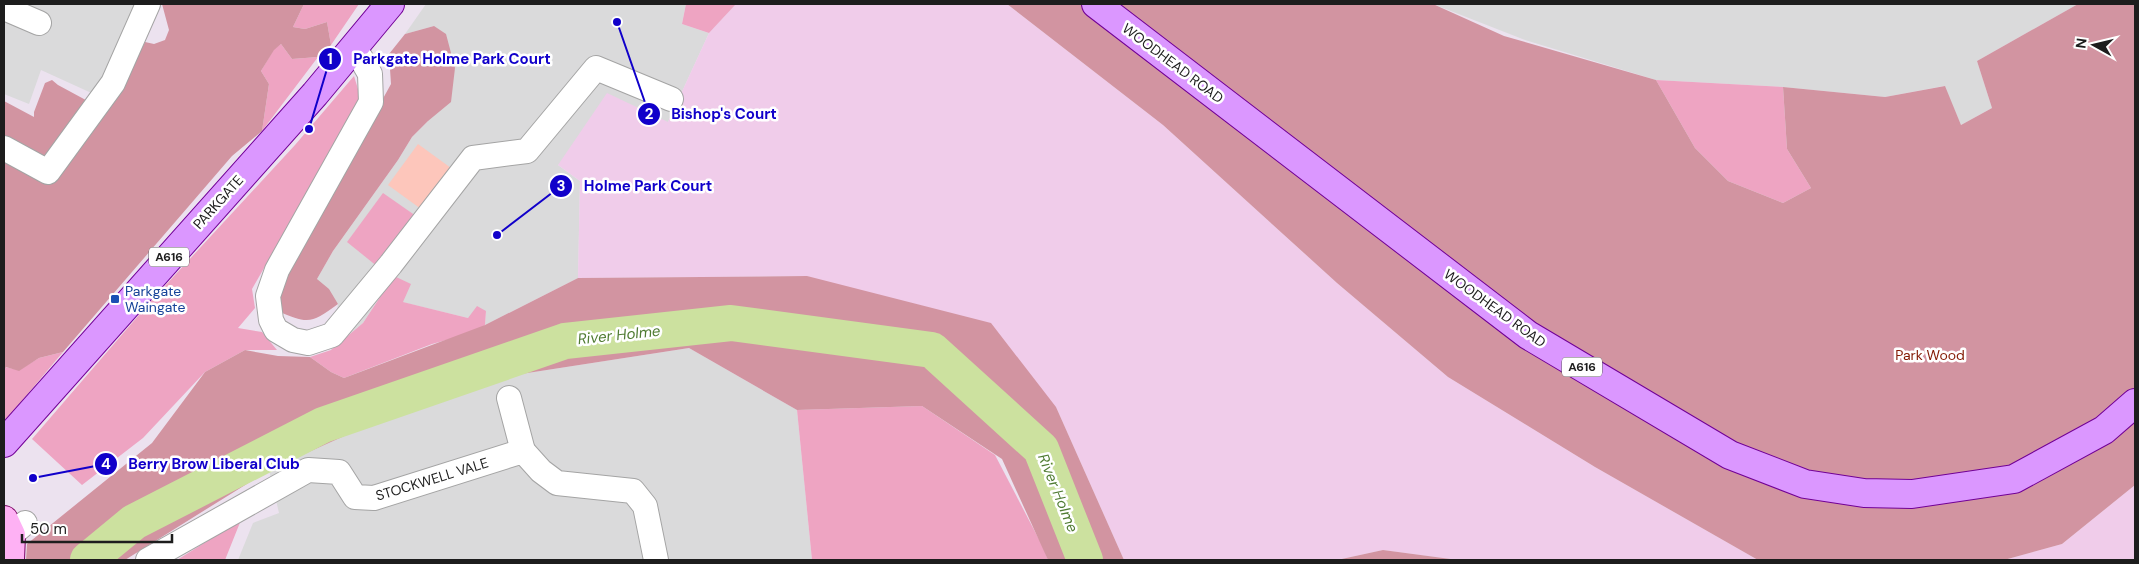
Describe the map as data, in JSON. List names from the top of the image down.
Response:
{
  "streets": {
    "main road": ["WOODHEAD ROAD", "PARKGATE", "A616"],
    "street": ["STOCKWELL VALE"]
  },
  "water": ["River Holme"],
  "parks": ["Park Wood"],
  "places": {
    "other": [
      "Bishop's Court",
      "Parkgate Holme Park Court",
      "Holme Park Court",
      "Berry Brow Liberal Club"
    ],
    "transit": ["Parkgate Waingate"]
  },
  "scale_bar": "50 m",
  "north": "left"
}
